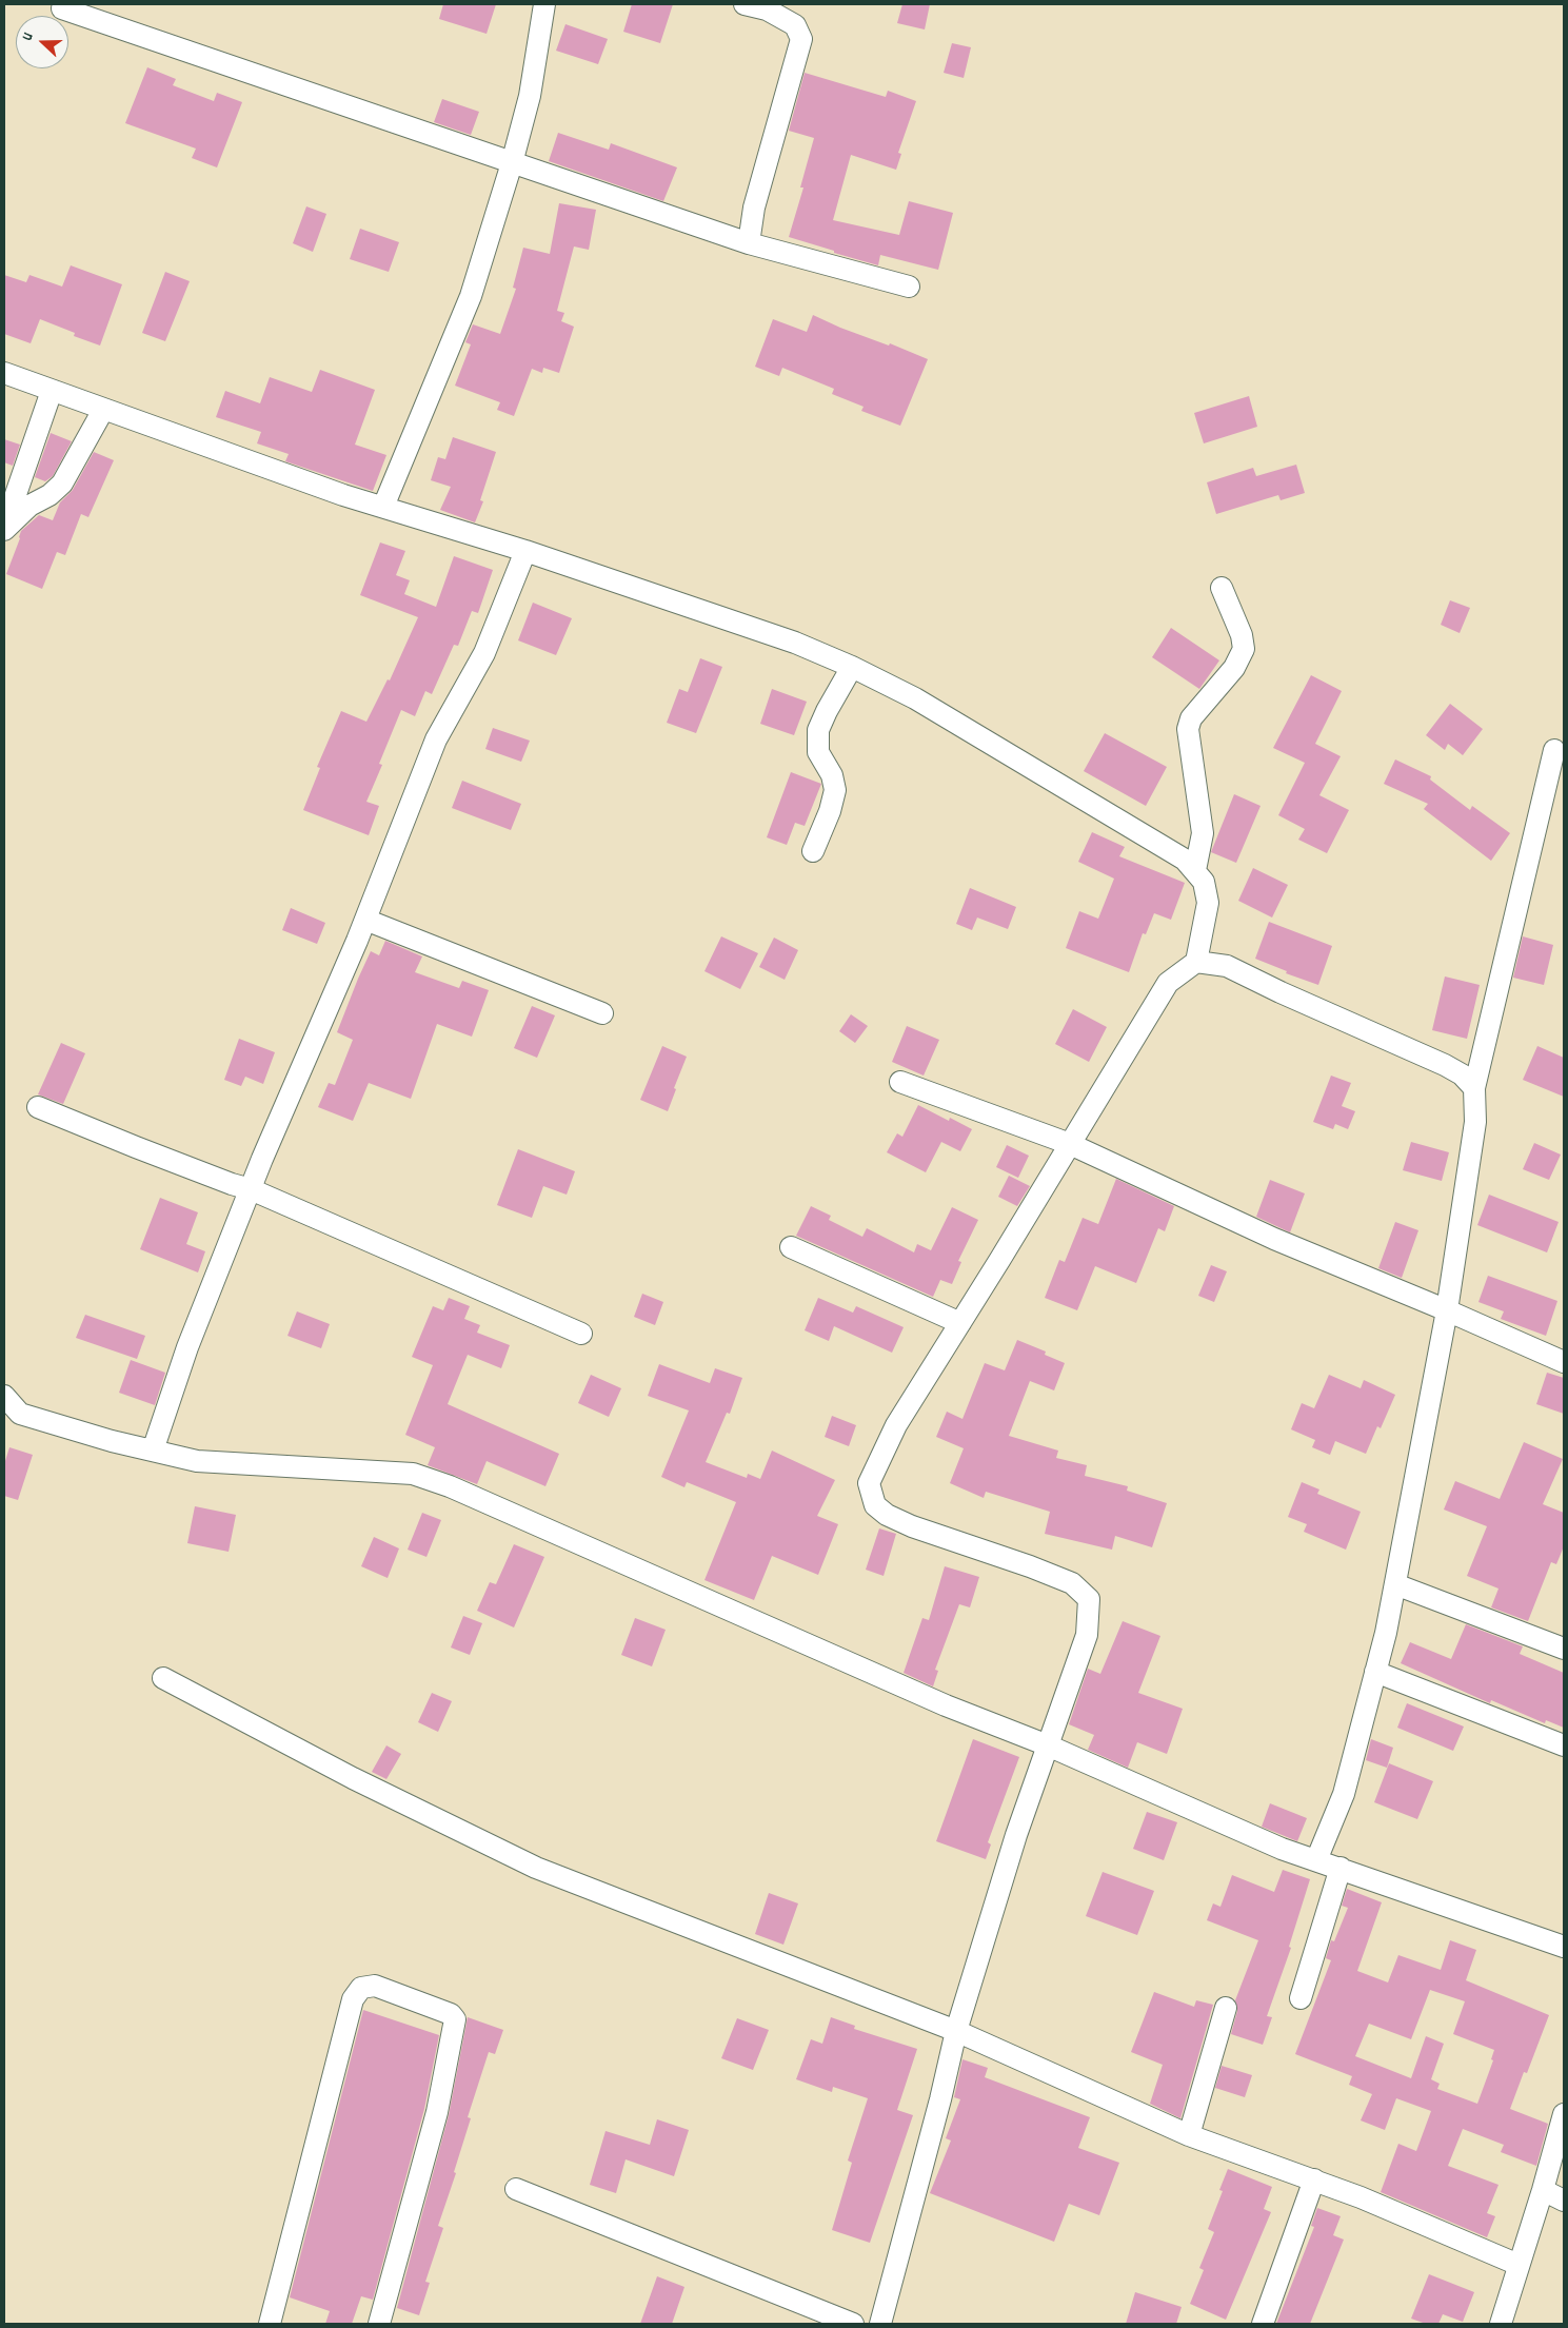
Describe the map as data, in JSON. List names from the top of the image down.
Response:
{
  "north": "left"
}
